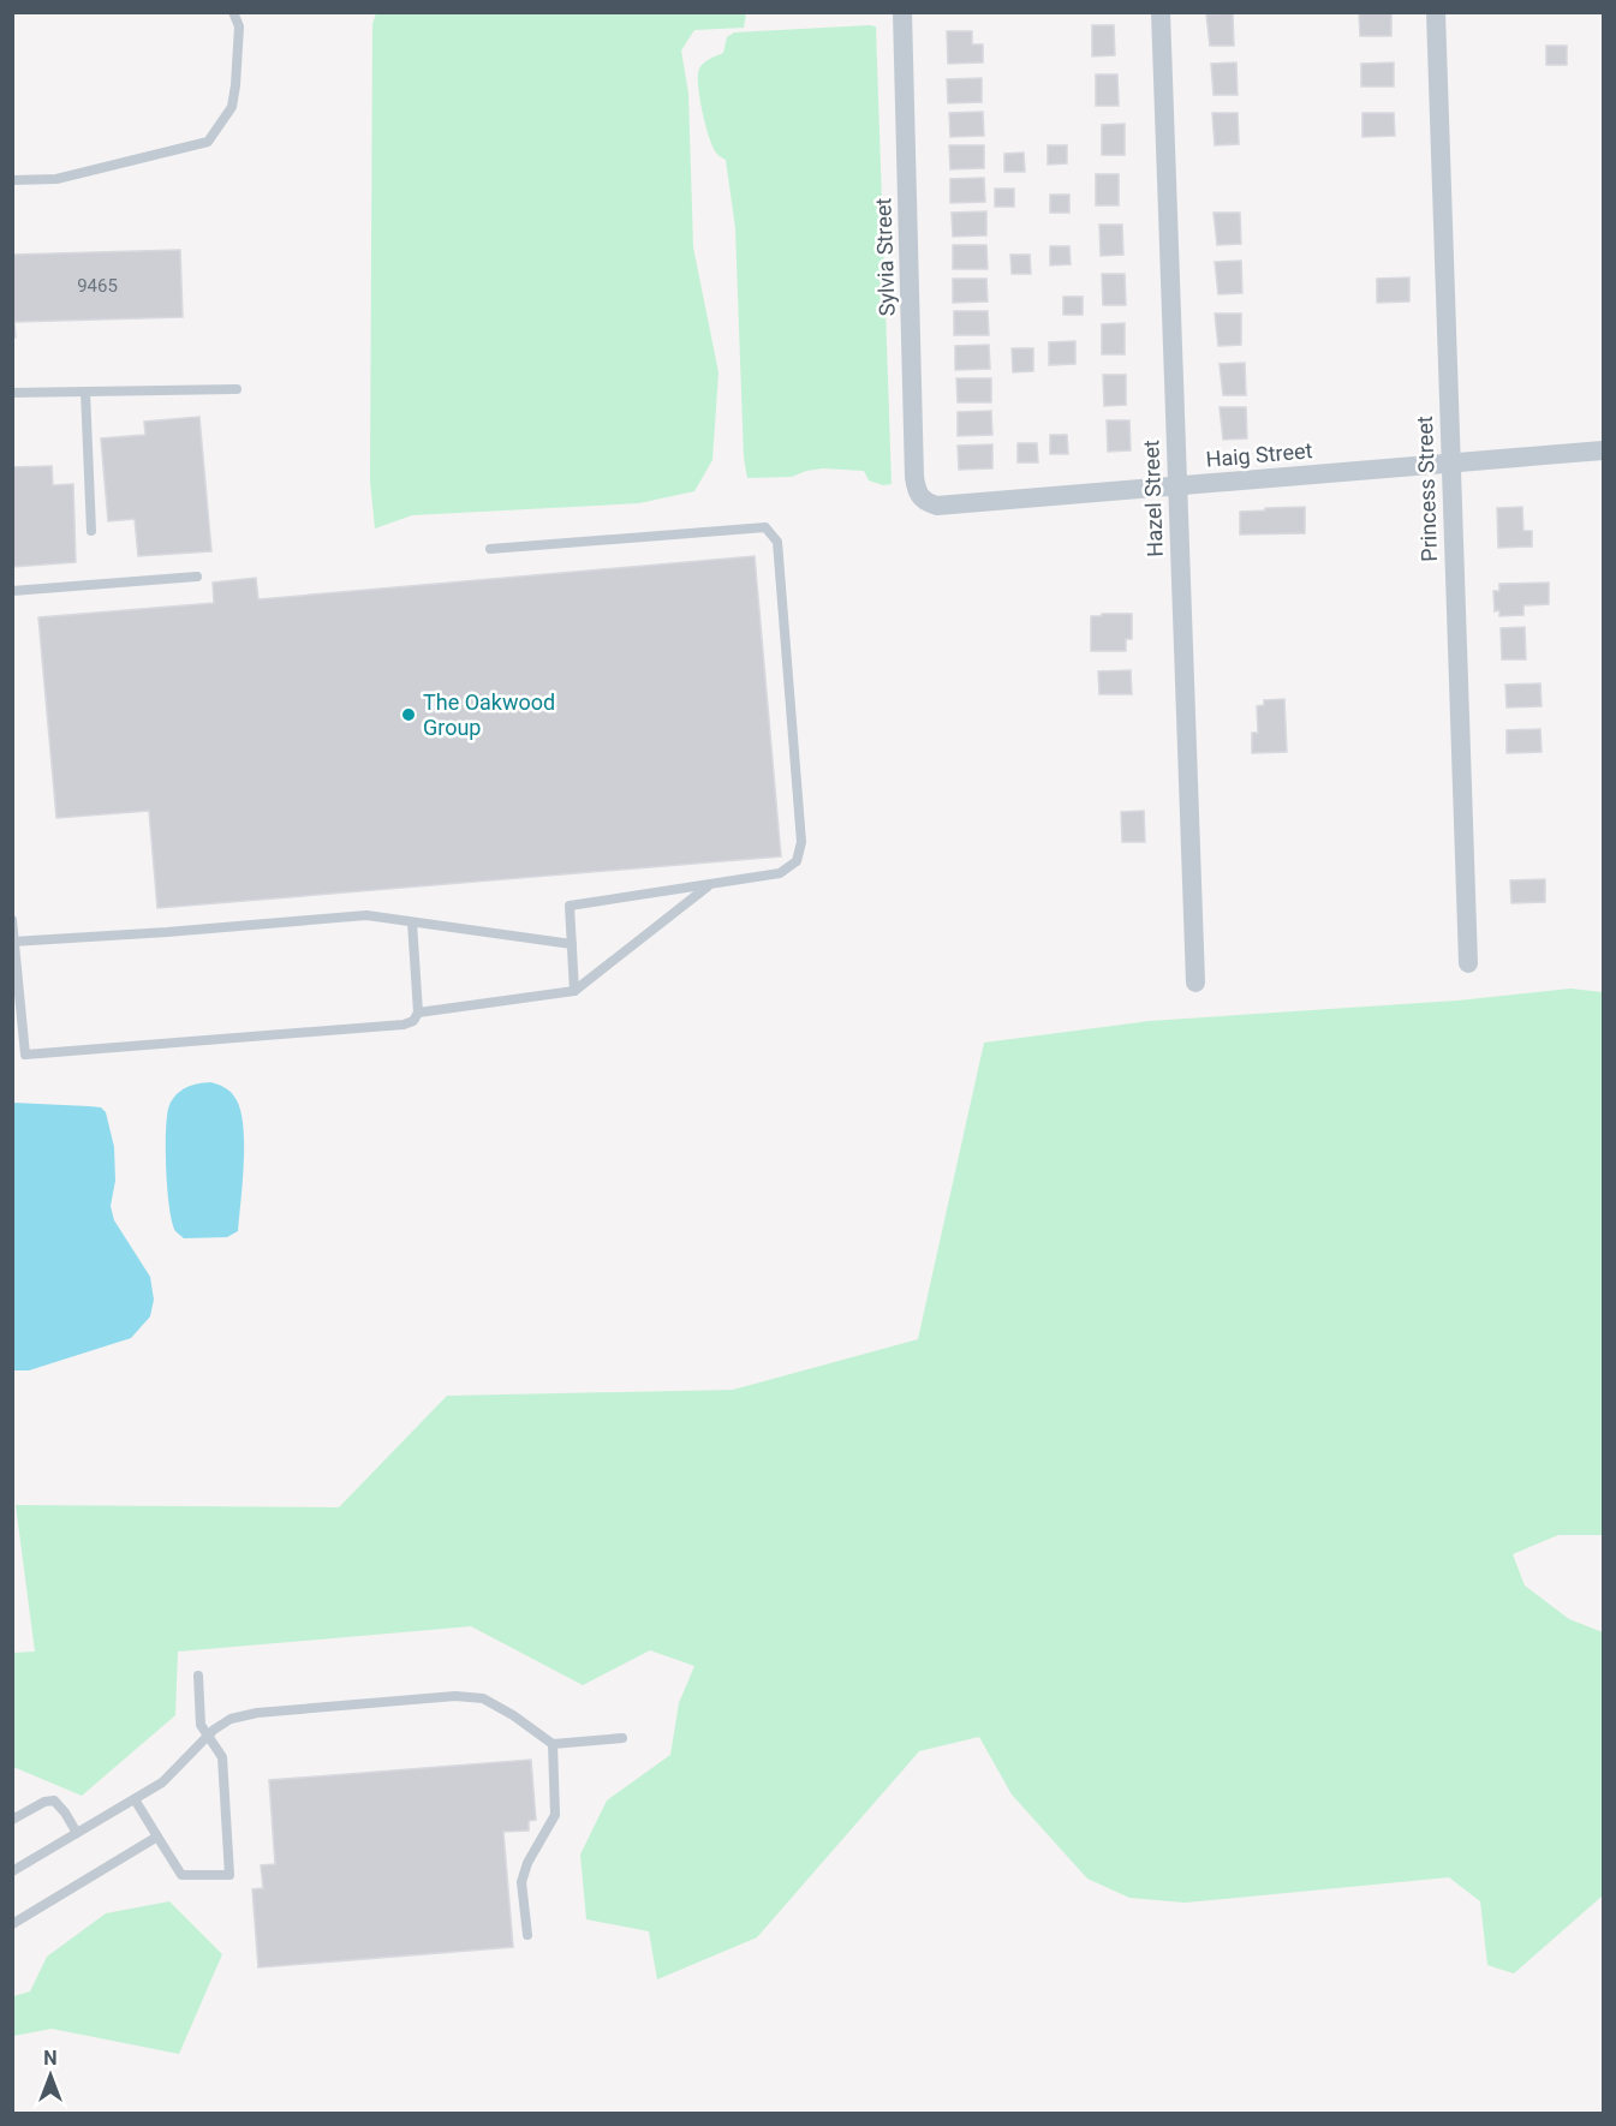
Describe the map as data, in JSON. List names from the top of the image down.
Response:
{
  "streets": {
    "street": [
      "Sylvia Street",
      "Haig Street",
      "Princess Street",
      "Hazel Street"
    ]
  },
  "crossings": [
    ["Sylvia Street", "Haig Street"],
    ["Haig Street", "Princess Street"],
    ["Haig Street", "Hazel Street"]
  ],
  "places": ["The Oakwood Group"],
  "house_numbers": ["9465"],
  "north": "top"
}
